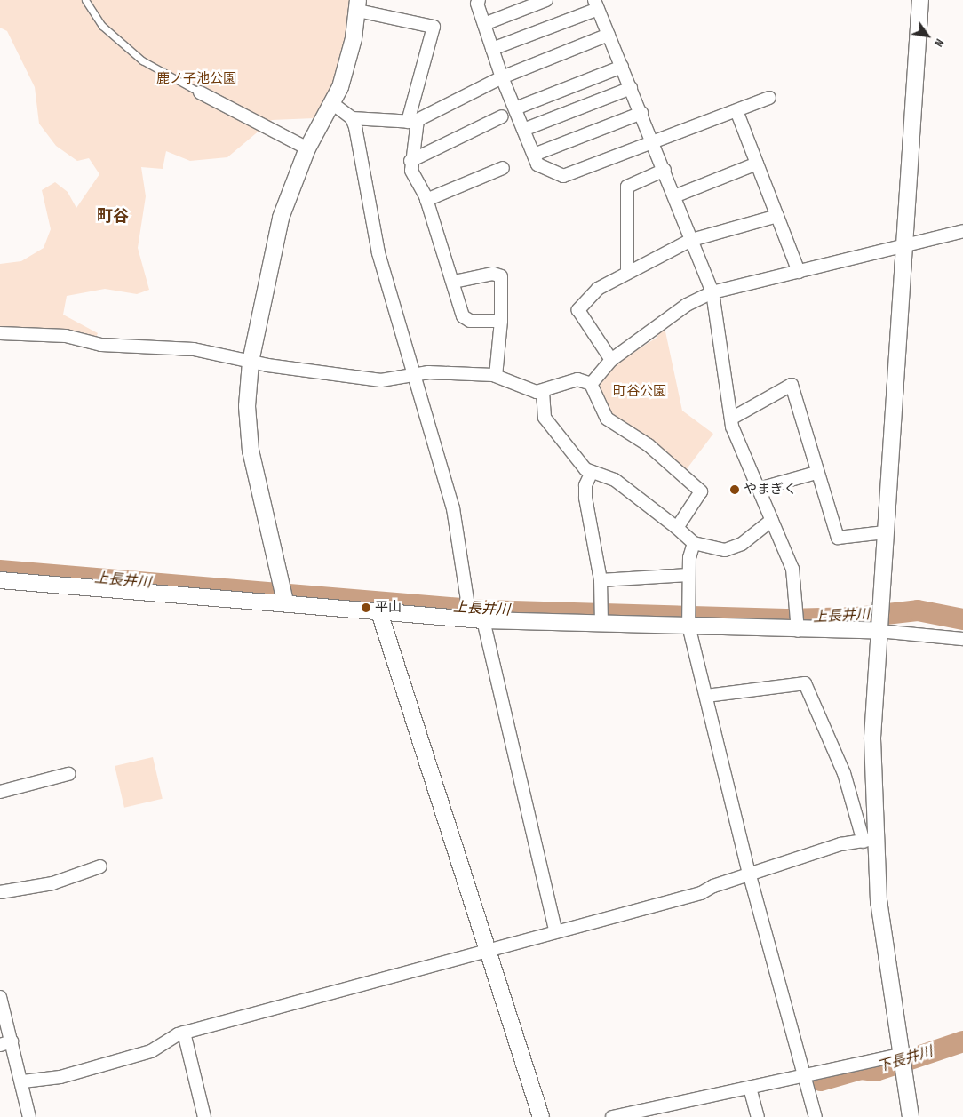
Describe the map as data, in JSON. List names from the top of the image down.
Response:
{
  "districts": ["町谷"],
  "water": ["上長井川", "下長井川"],
  "parks": ["鹿ノ子池公園", "町谷公園"],
  "places": ["やまぎく", "平山"],
  "north": "bottom right"
}
